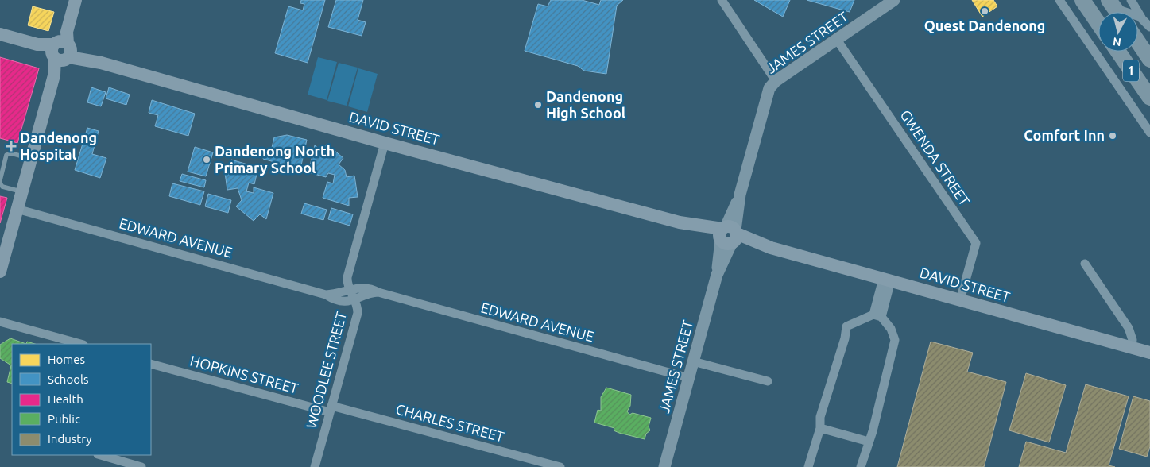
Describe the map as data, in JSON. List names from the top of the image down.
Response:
{
  "streets": {
    "highway": ["1"],
    "main road": ["DAVID STREET"],
    "street": [
      "JAMES STREET",
      "GWENDA STREET",
      "EDWARD AVENUE",
      "WOODLEE STREET",
      "HOPKINS STREET",
      "CHARLES STREET"
    ]
  },
  "crossings": [
    ["JAMES STREET", "DAVID STREET"],
    ["JAMES STREET", "GWENDA STREET"],
    ["JAMES STREET", "EDWARD AVENUE"],
    ["DAVID STREET", "GWENDA STREET"],
    ["DAVID STREET", "WOODLEE STREET"],
    ["EDWARD AVENUE", "WOODLEE STREET"],
    ["WOODLEE STREET", "HOPKINS STREET"],
    ["WOODLEE STREET", "CHARLES STREET"],
    ["HOPKINS STREET", "CHARLES STREET"]
  ],
  "places": {
    "other": [
      "Quest Dandenong",
      "Dandenong High School",
      "Comfort Inn",
      "Dandenong North Primary School"
    ],
    "health": ["Dandenong Hospital"]
  },
  "legend": [
    "Homes",
    "Schools",
    "Health",
    "Public",
    "Industry"
  ],
  "north": "bottom"
}
